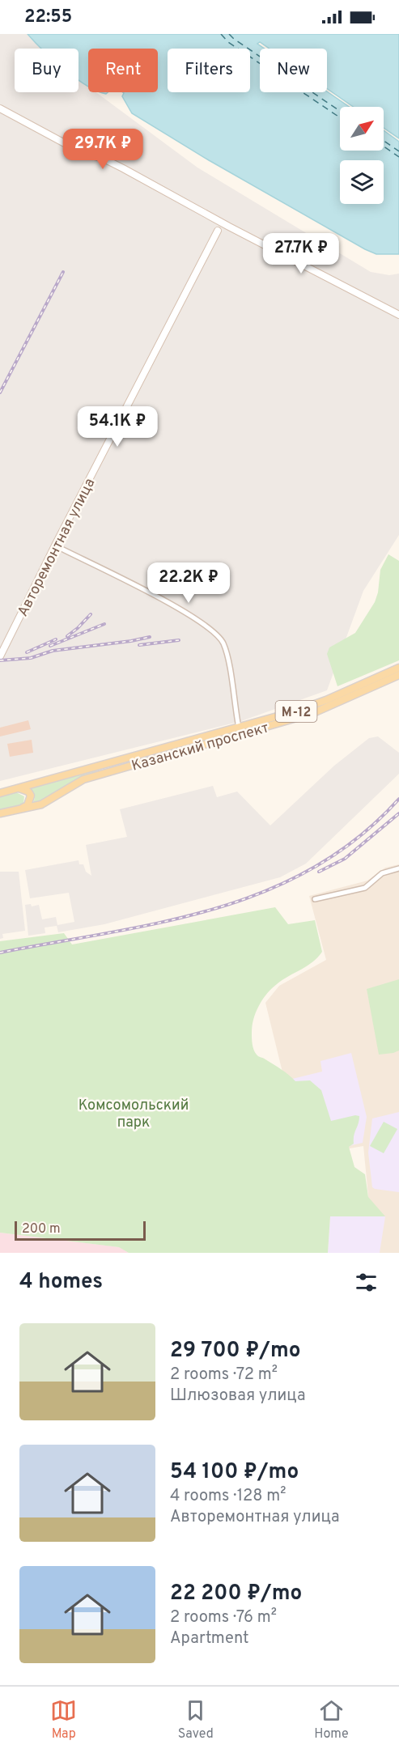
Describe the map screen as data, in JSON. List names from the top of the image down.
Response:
{
  "streets": {
    "main road": ["М-12", "Казанский проспект"],
    "street": ["Авторемонтная улица"]
  },
  "parks": ["Комсомольский парк"],
  "scale_bar": "200 m",
  "north": "top right",
  "page": {
    "status": "22:55",
    "chip": [
      "Buy",
      "Rent",
      "Filters",
      "New"
    ],
    "price": [
      "29.7K ₽",
      "27.7K ₽",
      "54.1K ₽",
      "22.2K ₽"
    ],
    "scale": "200 m",
    "heading": "4 homes",
    "list": [
      {
        "name": "29 700 ₽/mo",
        "note": "2 rooms · 72 m² · Шлюзовая улица"
      },
      {
        "name": "54 100 ₽/mo",
        "note": "4 rooms · 128 m² · Авторемонтная улица"
      },
      {
        "name": "22 200 ₽/mo",
        "note": "2 rooms · 76 m² · Apartment"
      }
    ],
    "tabs": ["Map", "Saved", "Home"]
  }
}
